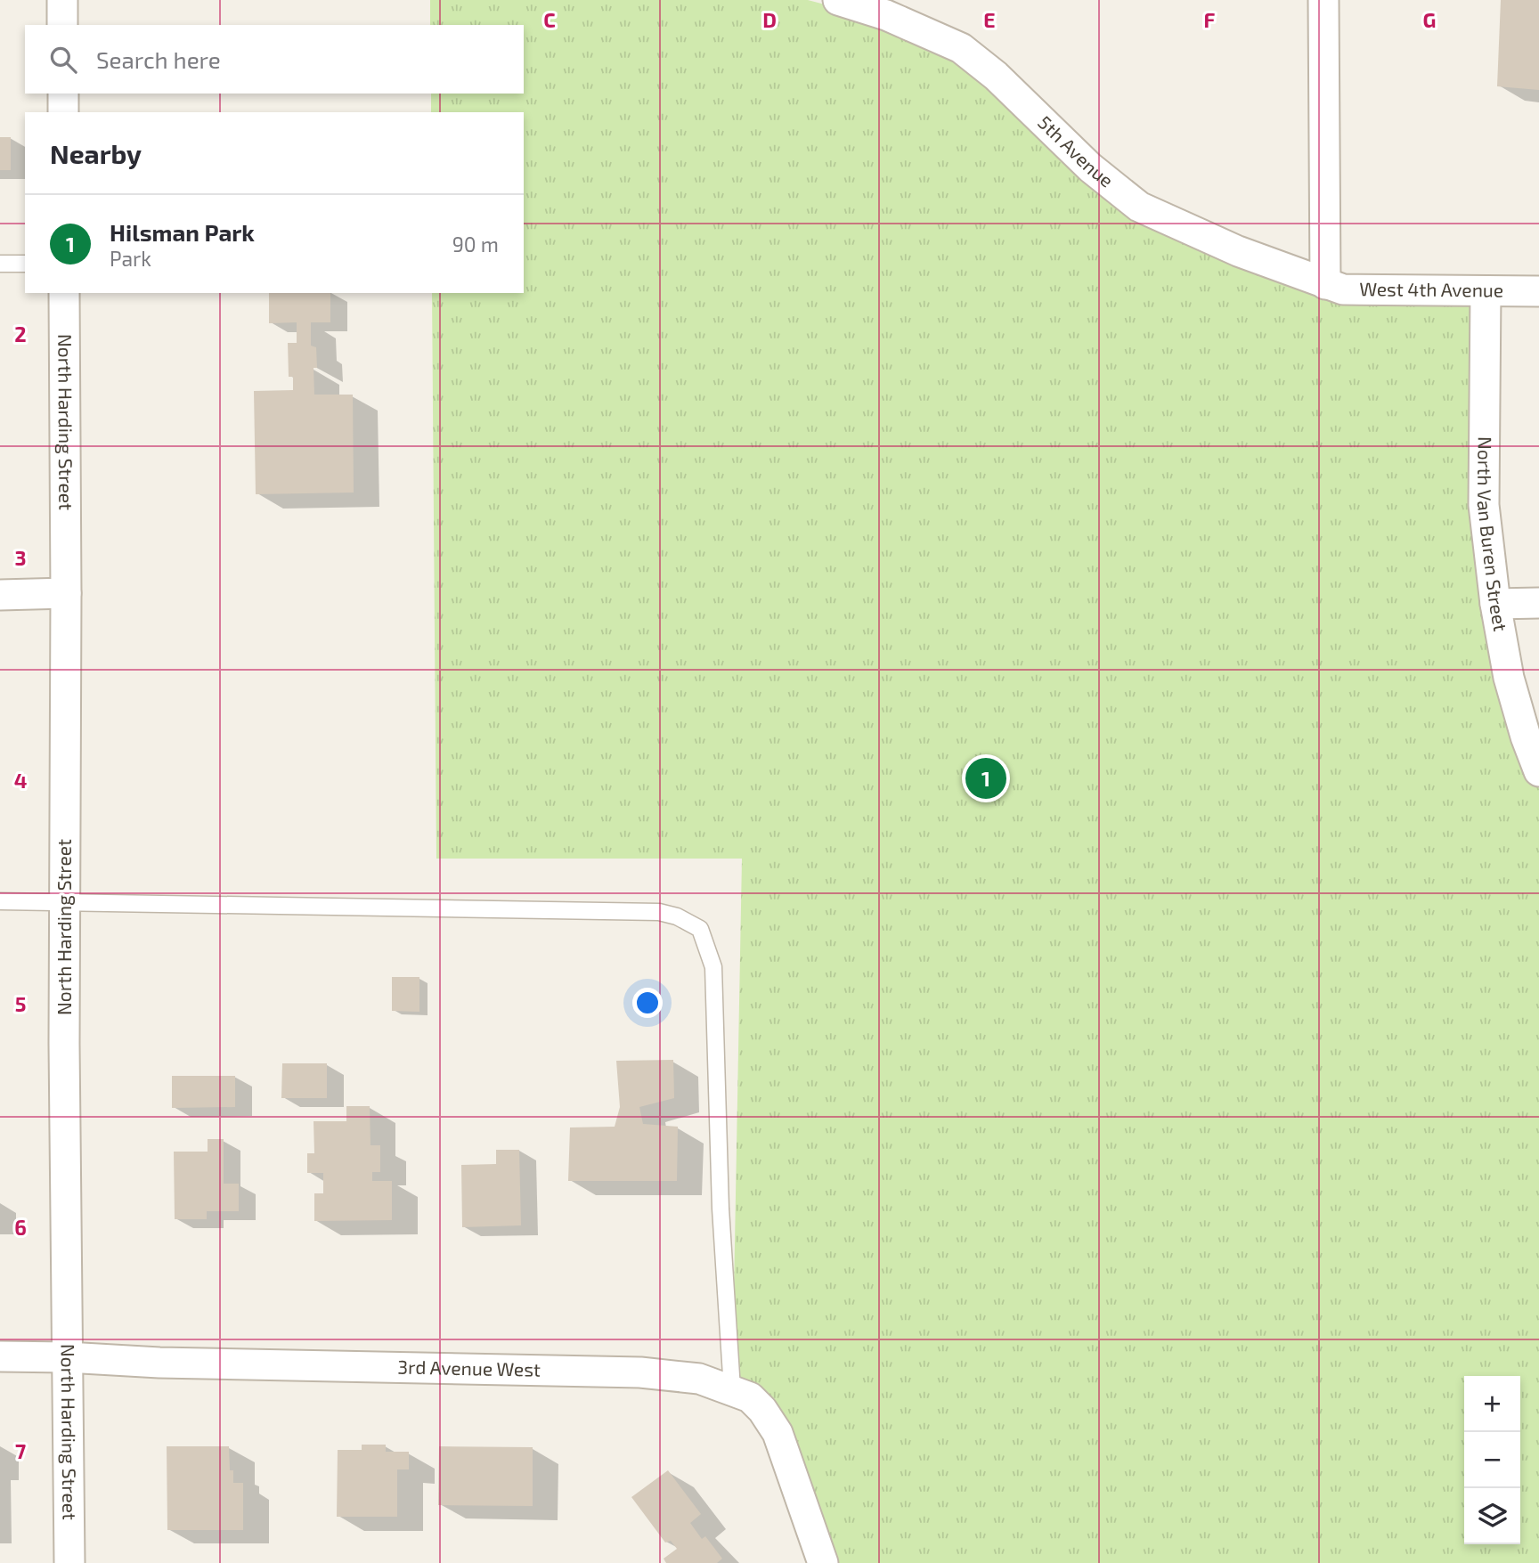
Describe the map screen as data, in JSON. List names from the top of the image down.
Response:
{
  "streets": {
    "street": [
      "5th Avenue",
      "West 4th Avenue",
      "North Harding Street",
      "North Van Buren Street",
      "3rd Avenue West"
    ]
  },
  "crossings": [
    ["5th Avenue", "West 4th Avenue"],
    ["West 4th Avenue", "North Van Buren Street"],
    ["North Harding Street", "3rd Avenue West"]
  ],
  "page": {
    "search": "Search here",
    "heading": "Nearby",
    "list": [
      {
        "mark": "1",
        "name": "Hilsman Park",
        "note": "Park",
        "value": "90 m"
      }
    ],
    "pins": "1",
    "map_buttons": ["+", "−"]
  },
  "grid": {
    "columns": [
      "C",
      "D",
      "E",
      "F",
      "G"
    ],
    "rows": [
      "2",
      "3",
      "4",
      "5",
      "6",
      "7"
    ]
  }
}
